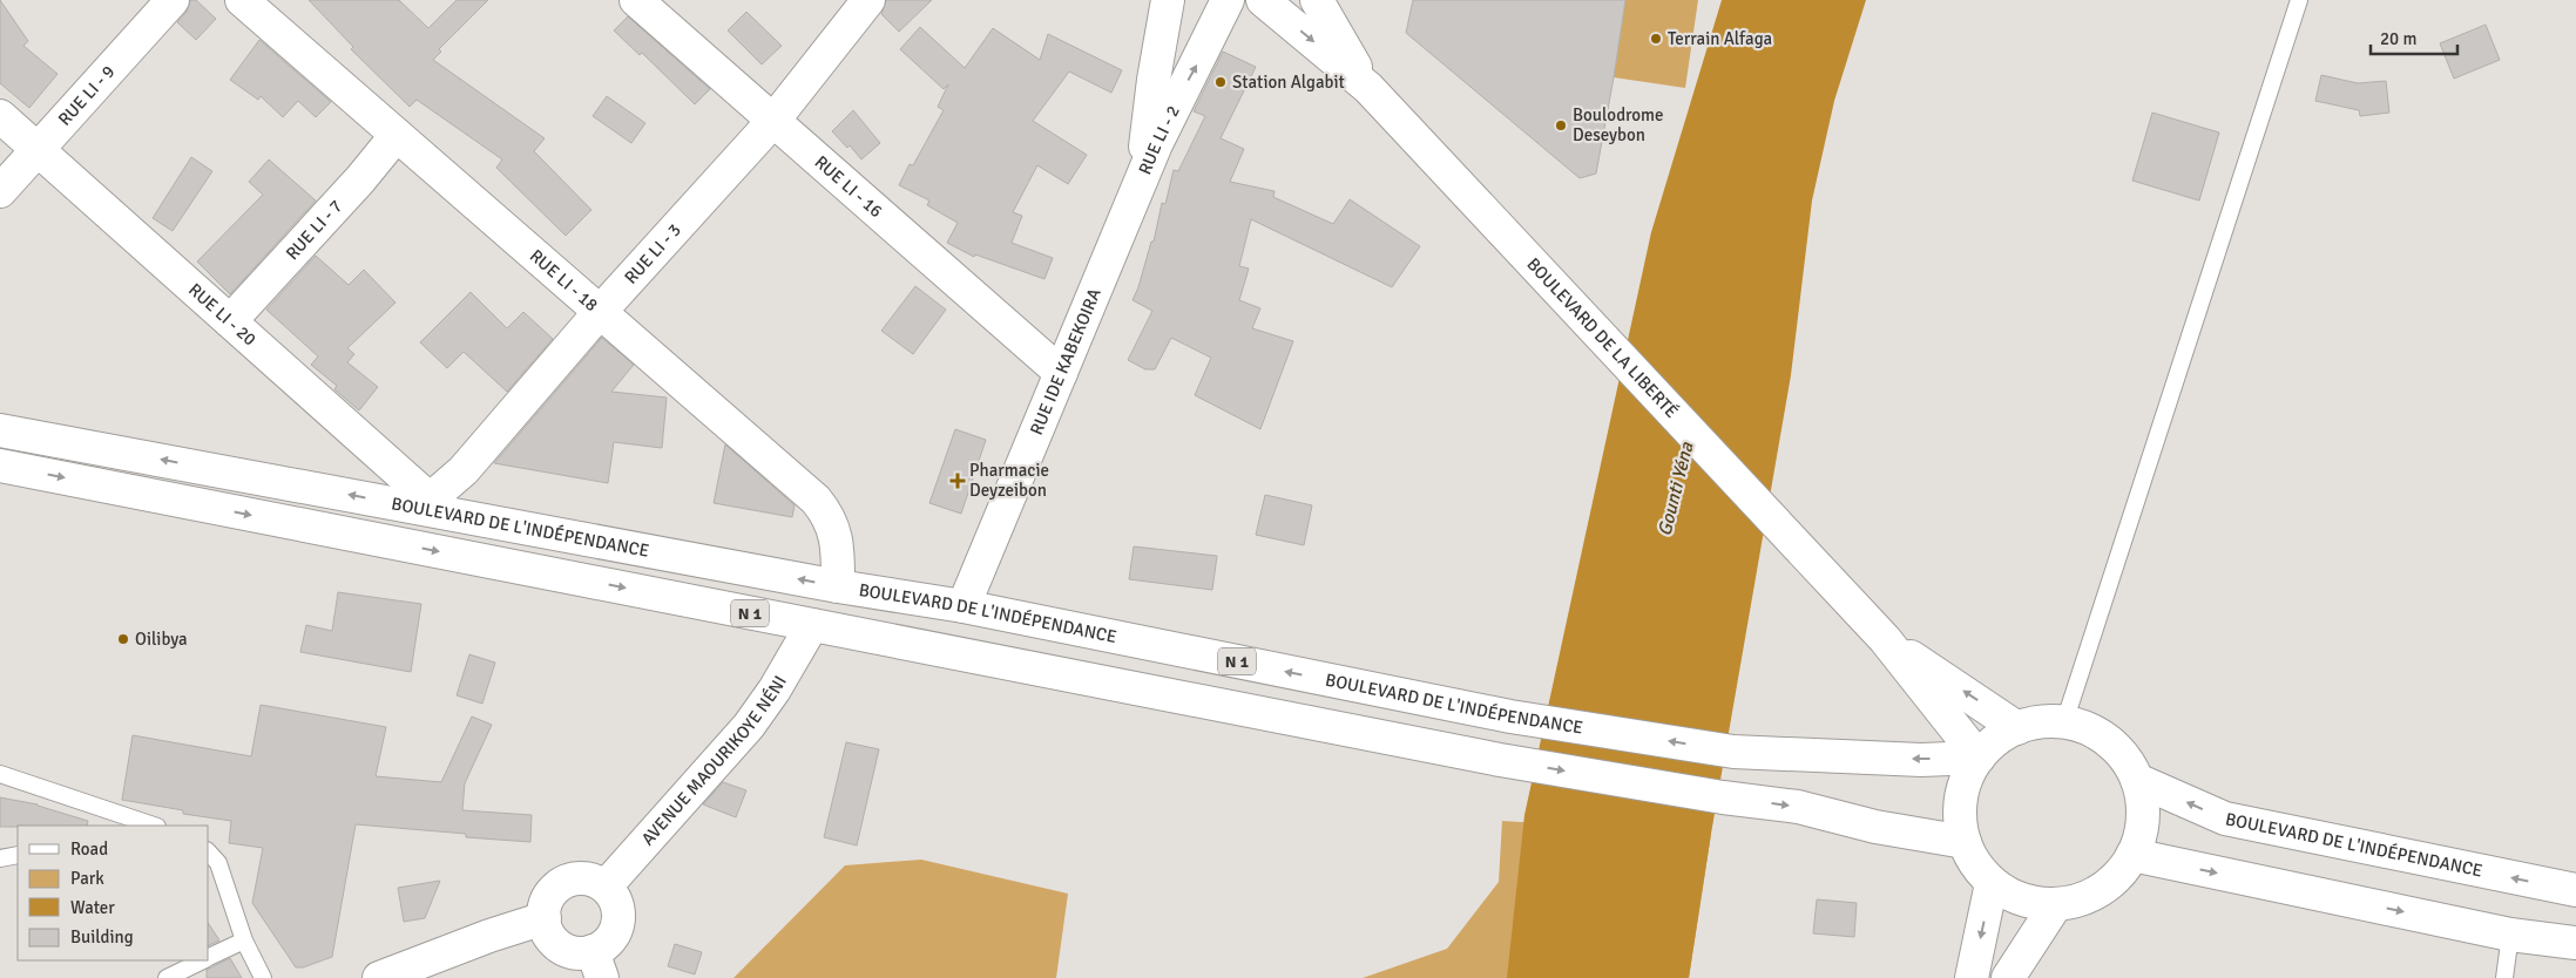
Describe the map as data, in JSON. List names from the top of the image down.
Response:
{
  "streets": {
    "main road": [
      "RUE LI - 9",
      "RUE LI - 2",
      "RUE LI - 16",
      "RUE LI - 7",
      "RUE LI - 3",
      "RUE LI - 18",
      "RUE LI - 20",
      "BOULEVARD DE LA LIBERTÉ",
      "RUE IDE KABEKOIRA",
      "BOULEVARD DE L'INDÉPENDANCE",
      "N 1",
      "AVENUE MAOURIKOYE NÉNI"
    ]
  },
  "crossings": [
    ["RUE LI - 9", "RUE LI - 20"],
    ["RUE LI - 2", "RUE IDE KABEKOIRA"],
    ["RUE LI - 16", "RUE LI - 3"],
    ["RUE LI - 16", "RUE IDE KABEKOIRA"],
    ["RUE LI - 7", "RUE LI - 18"],
    ["RUE LI - 7", "RUE LI - 20"],
    ["RUE LI - 3", "RUE LI - 18"],
    ["RUE LI - 3", "RUE LI - 20"],
    ["RUE LI - 3", "BOULEVARD DE L'INDÉPENDANCE"],
    ["RUE LI - 18", "BOULEVARD DE L'INDÉPENDANCE"],
    ["RUE LI - 20", "BOULEVARD DE L'INDÉPENDANCE"],
    ["BOULEVARD DE LA LIBERTÉ", "BOULEVARD DE L'INDÉPENDANCE"],
    ["BOULEVARD DE LA LIBERTÉ", "N 1"],
    ["RUE IDE KABEKOIRA", "BOULEVARD DE L'INDÉPENDANCE"],
    ["BOULEVARD DE L'INDÉPENDANCE", "N 1"],
    ["N 1", "AVENUE MAOURIKOYE NÉNI"]
  ],
  "water": ["Gounti Yéna"],
  "places": {
    "other": [
      "Terrain Alfaga",
      "Station Algabit",
      "Boulodrome Deseybon",
      "Oilibya"
    ],
    "health": ["Pharmacie Deyzeibon"]
  },
  "legend": [
    "Road",
    "Park",
    "Water",
    "Building"
  ],
  "scale_bar": "20 m"
}
